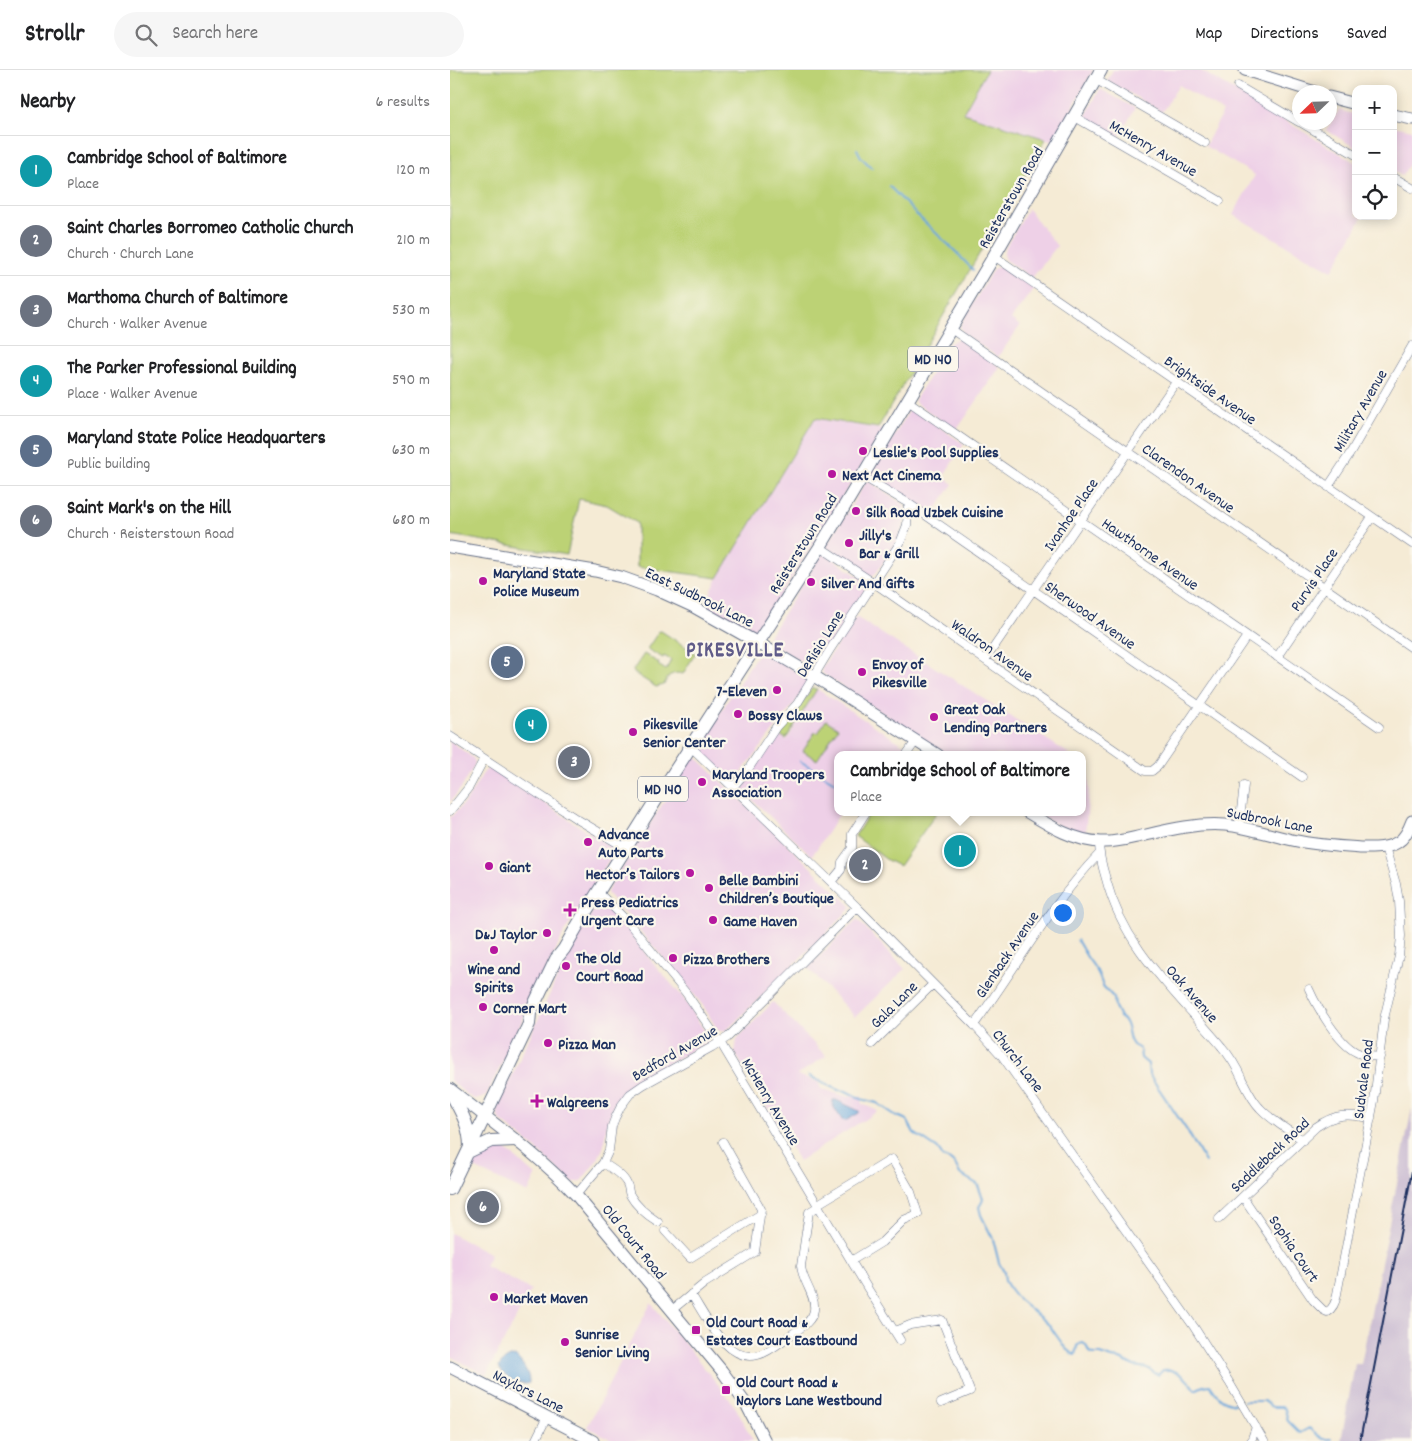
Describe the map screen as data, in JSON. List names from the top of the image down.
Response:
{
  "streets": {
    "main road": ["Reisterstown Road", "MD 140"],
    "street": [
      "McHenry Avenue",
      "Brightside Avenue",
      "Military Avenue",
      "Clarendon Avenue",
      "Ivanhoe Place",
      "Hawthorne Avenue",
      "Purvis Place",
      "East Sudbrook Lane",
      "Sherwood Avenue",
      "DeRisio Lane",
      "Waldron Avenue",
      "Sudbrook Lane",
      "Glenback Avenue",
      "Oak Avenue",
      "Gala Lane",
      "Bedford Avenue",
      "Church Lane",
      "Sudvale Road",
      "Saddleback Road",
      "Old Court Road",
      "Sophia Court",
      "Naylors Lane"
    ]
  },
  "crossings": [
    ["McHenry Avenue", "Reisterstown Road"],
    ["McHenry Avenue", "Bedford Avenue"],
    ["Reisterstown Road", "Brightside Avenue"],
    ["Reisterstown Road", "Clarendon Avenue"],
    ["Reisterstown Road", "Hawthorne Avenue"],
    ["Reisterstown Road", "East Sudbrook Lane"],
    ["Reisterstown Road", "Sherwood Avenue"],
    ["Reisterstown Road", "Waldron Avenue"],
    ["Reisterstown Road", "Church Lane"],
    ["Reisterstown Road", "Old Court Road"],
    ["Brightside Avenue", "Military Avenue"],
    ["Brightside Avenue", "Ivanhoe Place"],
    ["Brightside Avenue", "Purvis Place"],
    ["Clarendon Avenue", "Ivanhoe Place"],
    ["Clarendon Avenue", "Purvis Place"],
    ["Ivanhoe Place", "Hawthorne Avenue"],
    ["Ivanhoe Place", "Sherwood Avenue"],
    ["Ivanhoe Place", "Waldron Avenue"],
    ["Hawthorne Avenue", "Purvis Place"],
    ["Sherwood Avenue", "DeRisio Lane"],
    ["Sherwood Avenue", "Waldron Avenue"],
    ["DeRisio Lane", "Waldron Avenue"],
    ["DeRisio Lane", "Church Lane"],
    ["Sudbrook Lane", "Oak Avenue"],
    ["Sudbrook Lane", "Sudvale Road"],
    ["Glenback Avenue", "Oak Avenue"],
    ["Glenback Avenue", "Church Lane"],
    ["Oak Avenue", "Saddleback Road"],
    ["Gala Lane", "Church Lane"],
    ["Bedford Avenue", "Church Lane"],
    ["Bedford Avenue", "Old Court Road"],
    ["Sudvale Road", "Saddleback Road"],
    ["Sudvale Road", "Sophia Court"],
    ["Saddleback Road", "Sophia Court"]
  ],
  "districts": ["PIKESVILLE"],
  "places": {
    "other": [
      "Leslie's Pool Supplies",
      "Next Act Cinema",
      "Silk Road Uzbek Cuisine",
      "Jilly's Bar & Grill",
      "Maryland State Police Museum",
      "Silver And Gifts",
      "Envoy of Pikesville",
      "7-Eleven",
      "Bossy Claws",
      "Great Oak Lending Partners",
      "Pikesville Senior Center",
      "Maryland Troopers Association",
      "Advance Auto Parts",
      "Giant",
      "Hector’s Tailors",
      "Belle Bambini Children’s Boutique",
      "Game Haven",
      "D&J Taylor",
      "Wine and Spirits",
      "Pizza Brothers",
      "The Old Court Road",
      "Corner Mart",
      "Pizza Man",
      "Market Maven",
      "Sunrise Senior Living"
    ],
    "health": ["Press Pediatrics Urgent Care", "Walgreens"],
    "transit": ["Old Court Road & Estates Court Eastbound", "Old Court Road & Naylors Lane Westbound"]
  },
  "north": "bottom left",
  "page": {
    "header": "Strollr",
    "search": "Search here",
    "nav": ["Map", "Directions", "Saved"],
    "heading": ["Nearby", "6 results"],
    "map_buttons": ["+", "−"],
    "list": [
      {
        "mark": "1",
        "name": "Cambridge School of Baltimore",
        "note": "Place",
        "value": "120 m"
      },
      {
        "mark": "2",
        "name": "Saint Charles Borromeo Catholic Church",
        "note": "Church · Church Lane",
        "value": "210 m"
      },
      {
        "mark": "3",
        "name": "Marthoma Church of Baltimore",
        "note": "Church · Walker Avenue",
        "value": "530 m"
      },
      {
        "mark": "4",
        "name": "The Parker Professional Building",
        "note": "Place · Walker Avenue",
        "value": "590 m"
      },
      {
        "mark": "5",
        "name": "Maryland State Police Headquarters",
        "note": "Public building",
        "value": "630 m"
      },
      {
        "mark": "6",
        "name": "Saint Mark's on the Hill",
        "note": "Church · Reisterstown Road",
        "value": "680 m"
      }
    ],
    "pins": [
      "5",
      "4",
      "3",
      "1",
      "2",
      "6"
    ],
    "popup": ["Cambridge School of Baltimore", "Place"]
  }
}
